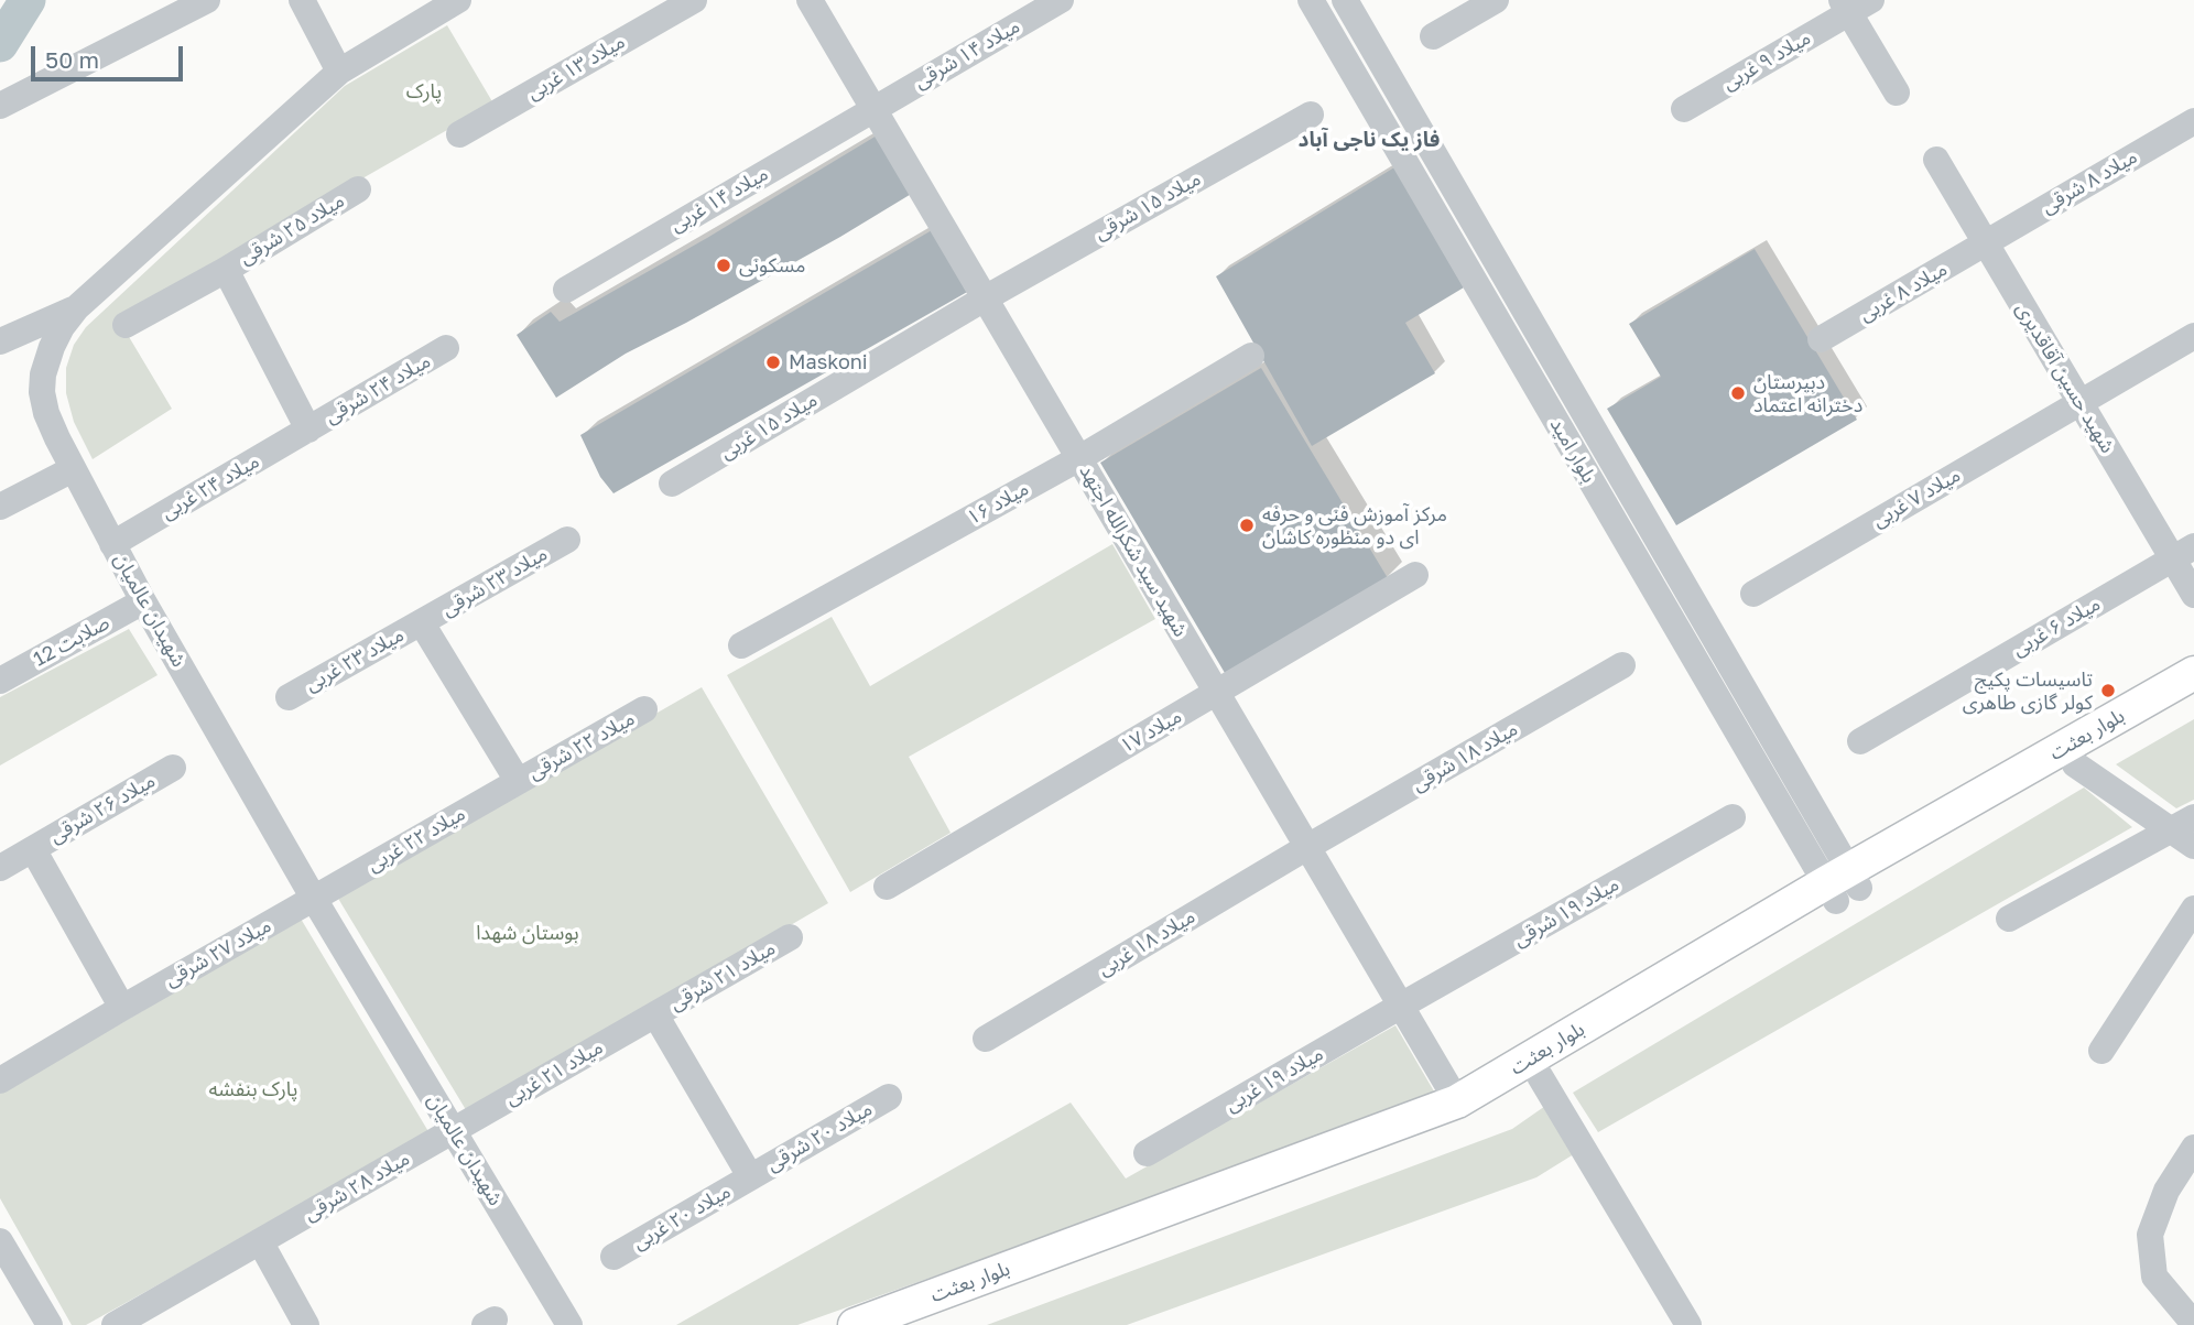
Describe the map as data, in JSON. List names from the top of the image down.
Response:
{
  "streets": {
    "main road": ["بلوار بعثت"],
    "street": [
      "میلاد ۱۴ شرقی",
      "میلاد ۹ غربی",
      "میلاد ۱۳ غربی",
      "میلاد ۸ شرقی",
      "میلاد ۱۴ غربی",
      "میلاد ۱۵ شرقی",
      "میلاد ۲۵ شرقی",
      "میلاد ۸ غربی",
      "شهید حسین آقاقدیری",
      "میلاد ۲۴ شرقی",
      "میلاد ۱۵ غربی",
      "بلوار امید",
      "میلاد ۲۴ غربی",
      "میلاد ۷ غربی",
      "میلاد ۱۶",
      "شهید سید شکرالله اجتهد",
      "میلاد ۲۳ شرقی",
      "شهیدان عالمیان",
      "میلاد ۶ غربی",
      "صلابت 12",
      "میلاد ۲۳ غربی",
      "میلاد ۱۷",
      "میلاد ۲۲ شرقی",
      "میلاد ۱۸ شرقی",
      "میلاد ۲۶ شرقی",
      "میلاد ۲۲ غربی",
      "میلاد ۱۹ شرقی",
      "میلاد ۱۸ غربی",
      "میلاد ۲۷ شرقی",
      "میلاد ۲۱ شرقی",
      "میلاد ۲۱ غربی",
      "میلاد ۱۹ غربی",
      "میلاد ۲۰ شرقی",
      "میلاد ۲۸ شرقی",
      "میلاد ۲۰ غربی"
    ]
  },
  "crossings": [
    ["میلاد ۱۴ شرقی", "میلاد ۱۴ غربی"],
    ["میلاد ۱۴ شرقی", "شهید سید شکرالله اجتهد"],
    ["میلاد ۸ شرقی", "میلاد ۸ غربی"],
    ["میلاد ۸ شرقی", "شهید حسین آقاقدیری"],
    ["میلاد ۱۴ غربی", "شهید سید شکرالله اجتهد"],
    ["میلاد ۱۵ شرقی", "میلاد ۱۵ غربی"],
    ["میلاد ۱۵ شرقی", "شهید سید شکرالله اجتهد"],
    ["میلاد ۸ غربی", "شهید حسین آقاقدیری"],
    ["شهید حسین آقاقدیری", "میلاد ۷ غربی"],
    ["شهید حسین آقاقدیری", "میلاد ۶ غربی"],
    ["میلاد ۲۴ شرقی", "میلاد ۲۴ غربی"],
    ["میلاد ۱۵ غربی", "شهید سید شکرالله اجتهد"],
    ["بلوار امید", "بلوار بعثت"],
    ["میلاد ۲۴ غربی", "شهیدان عالمیان"],
    ["میلاد ۱۶", "شهید سید شکرالله اجتهد"],
    ["شهید سید شکرالله اجتهد", "میلاد ۱۷"],
    ["شهید سید شکرالله اجتهد", "بلوار بعثت"],
    ["شهید سید شکرالله اجتهد", "میلاد ۱۸ شرقی"],
    ["شهید سید شکرالله اجتهد", "میلاد ۱۹ شرقی"],
    ["شهید سید شکرالله اجتهد", "میلاد ۱۸ غربی"],
    ["شهید سید شکرالله اجتهد", "میلاد ۱۹ غربی"],
    ["میلاد ۲۳ شرقی", "میلاد ۲۳ غربی"],
    ["شهیدان عالمیان", "صلابت 12"],
    ["شهیدان عالمیان", "میلاد ۲۲ غربی"],
    ["شهیدان عالمیان", "میلاد ۲۷ شرقی"],
    ["شهیدان عالمیان", "میلاد ۲۱ غربی"],
    ["شهیدان عالمیان", "میلاد ۲۸ شرقی"],
    ["میلاد ۲۲ شرقی", "میلاد ۲۲ غربی"],
    ["میلاد ۱۸ شرقی", "میلاد ۱۸ غربی"],
    ["میلاد ۲۲ غربی", "میلاد ۲۷ شرقی"],
    ["میلاد ۱۹ شرقی", "میلاد ۱۹ غربی"],
    ["میلاد ۲۱ شرقی", "میلاد ۲۱ غربی"],
    ["میلاد ۲۱ غربی", "میلاد ۲۸ شرقی"],
    ["میلاد ۲۰ شرقی", "میلاد ۲۰ غربی"]
  ],
  "districts": ["فاز یک ناجی آباد"],
  "parks": ["پارک", "بوستان شهدا", "پارک بنفشه"],
  "places": [
    "مسکونی",
    "Maskoni",
    "دبیرستان دخترانه اعتماد",
    "مرکز آموزش فنی و حرفه ای دو منظوره کاشان",
    "تاسیسات پکیج کولر گازی طاهری"
  ],
  "scale_bar": "50 m"
}
